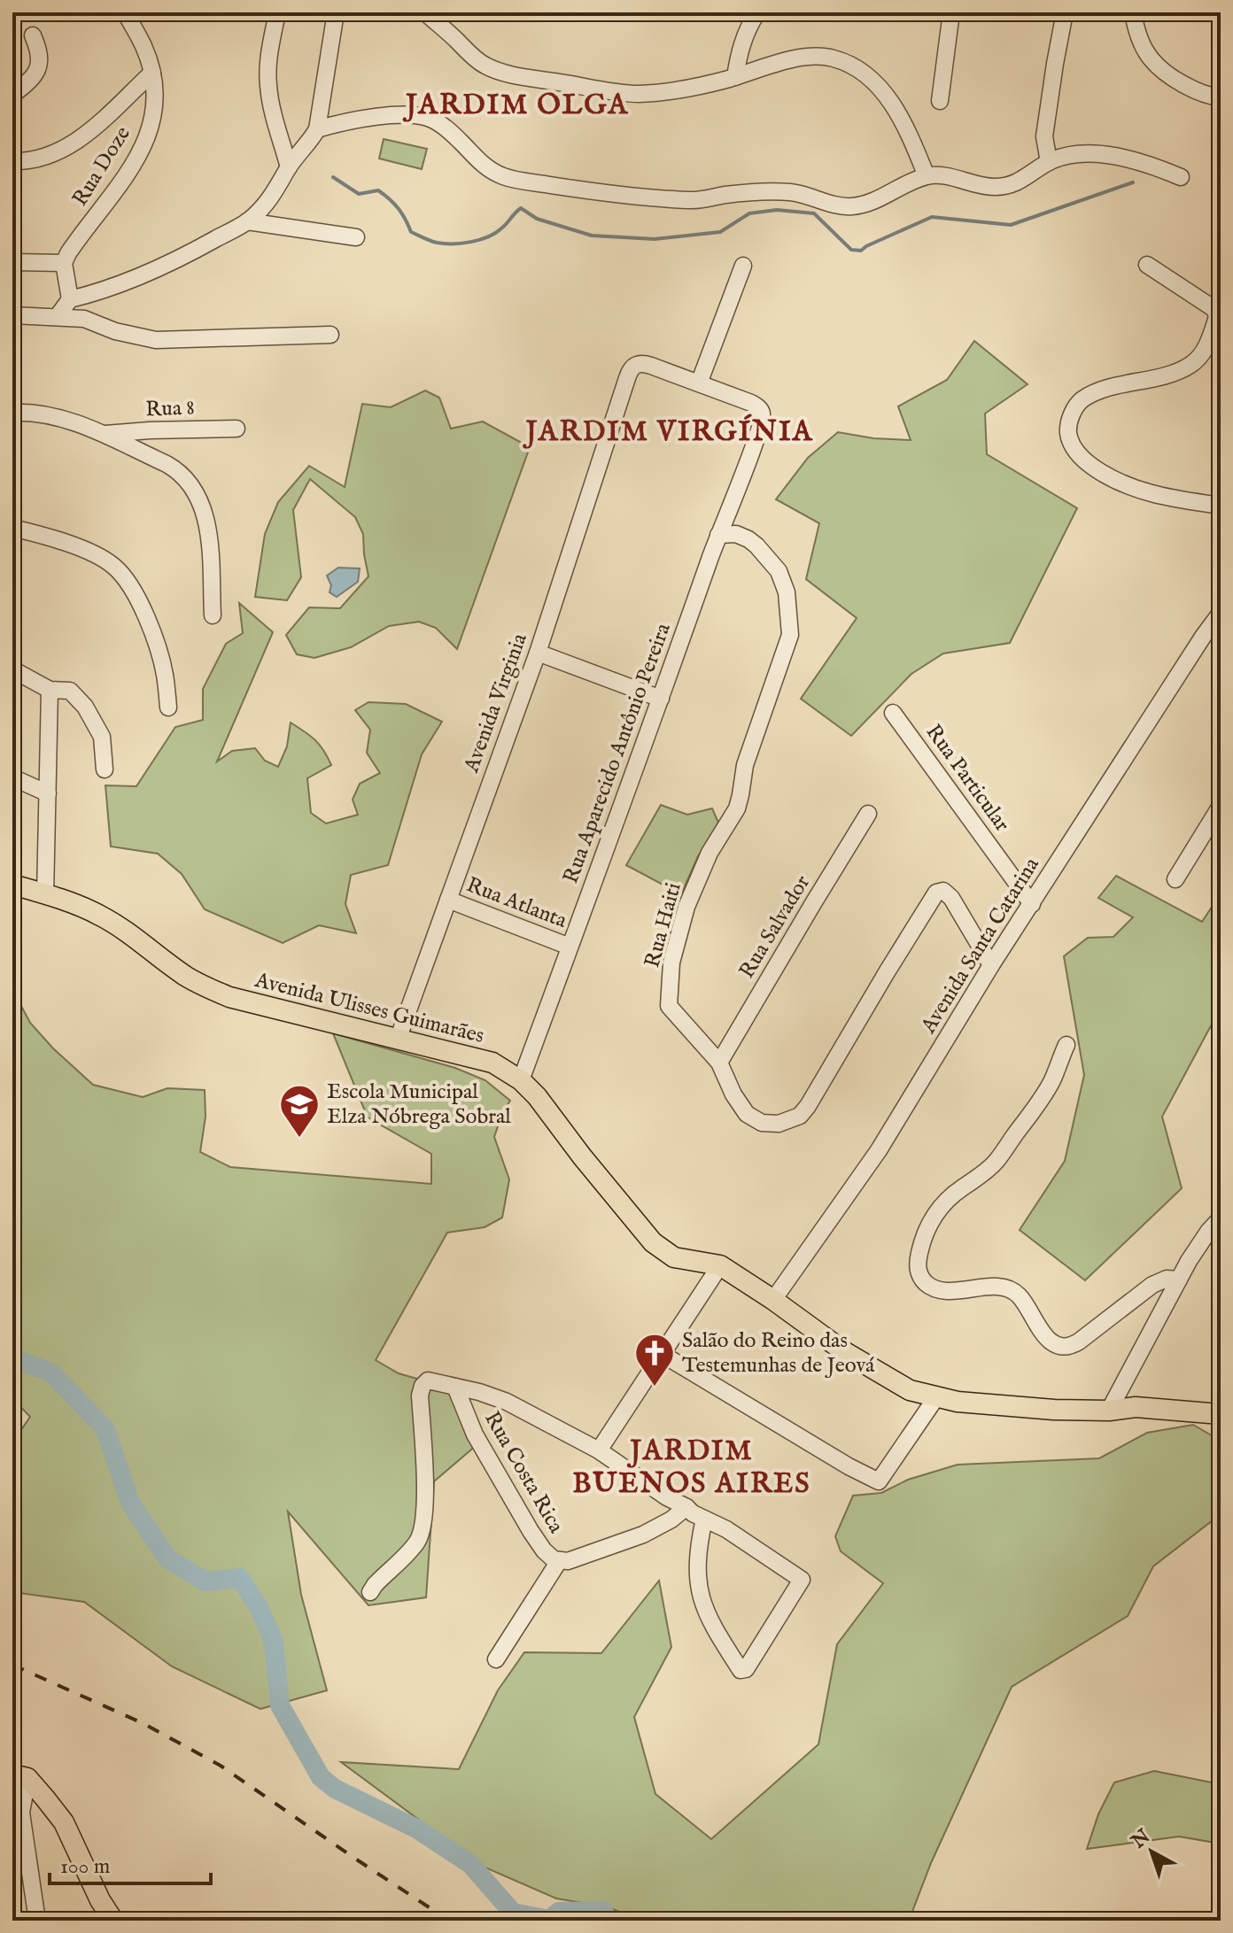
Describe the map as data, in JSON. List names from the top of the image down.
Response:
{
  "streets": {
    "main road": ["Avenida Ulisses Guimarães"],
    "street": [
      "Rua Doze",
      "Rua 8",
      "Avenida Virginia",
      "Rua Aparecido Antônio Pereira",
      "Rua Particular",
      "Rua Atlanta",
      "Rua Haiti",
      "Rua Salvador",
      "Avenida Santa Catarina",
      "Rua Costa Rica"
    ]
  },
  "crossings": [
    ["Avenida Virginia", "Rua Aparecido Antônio Pereira"],
    ["Avenida Virginia", "Rua Atlanta"],
    ["Avenida Virginia", "Avenida Ulisses Guimarães"],
    ["Rua Aparecido Antônio Pereira", "Rua Atlanta"],
    ["Rua Aparecido Antônio Pereira", "Rua Haiti"],
    ["Rua Aparecido Antônio Pereira", "Avenida Ulisses Guimarães"],
    ["Rua Particular", "Avenida Santa Catarina"],
    ["Rua Haiti", "Rua Salvador"],
    ["Rua Haiti", "Avenida Santa Catarina"],
    ["Avenida Santa Catarina", "Avenida Ulisses Guimarães"]
  ],
  "districts": ["JARDIM OLGA", "JARDIM VIRGÍNIA", "JARDIM BUENOS AIRES"],
  "places": {
    "school or university": ["Escola Municipal Elza Nóbrega Sobral"],
    "church": ["Salão do Reino das Testemunhas de Jeová"]
  },
  "scale_bar": "100 m",
  "north": "top left"
}
